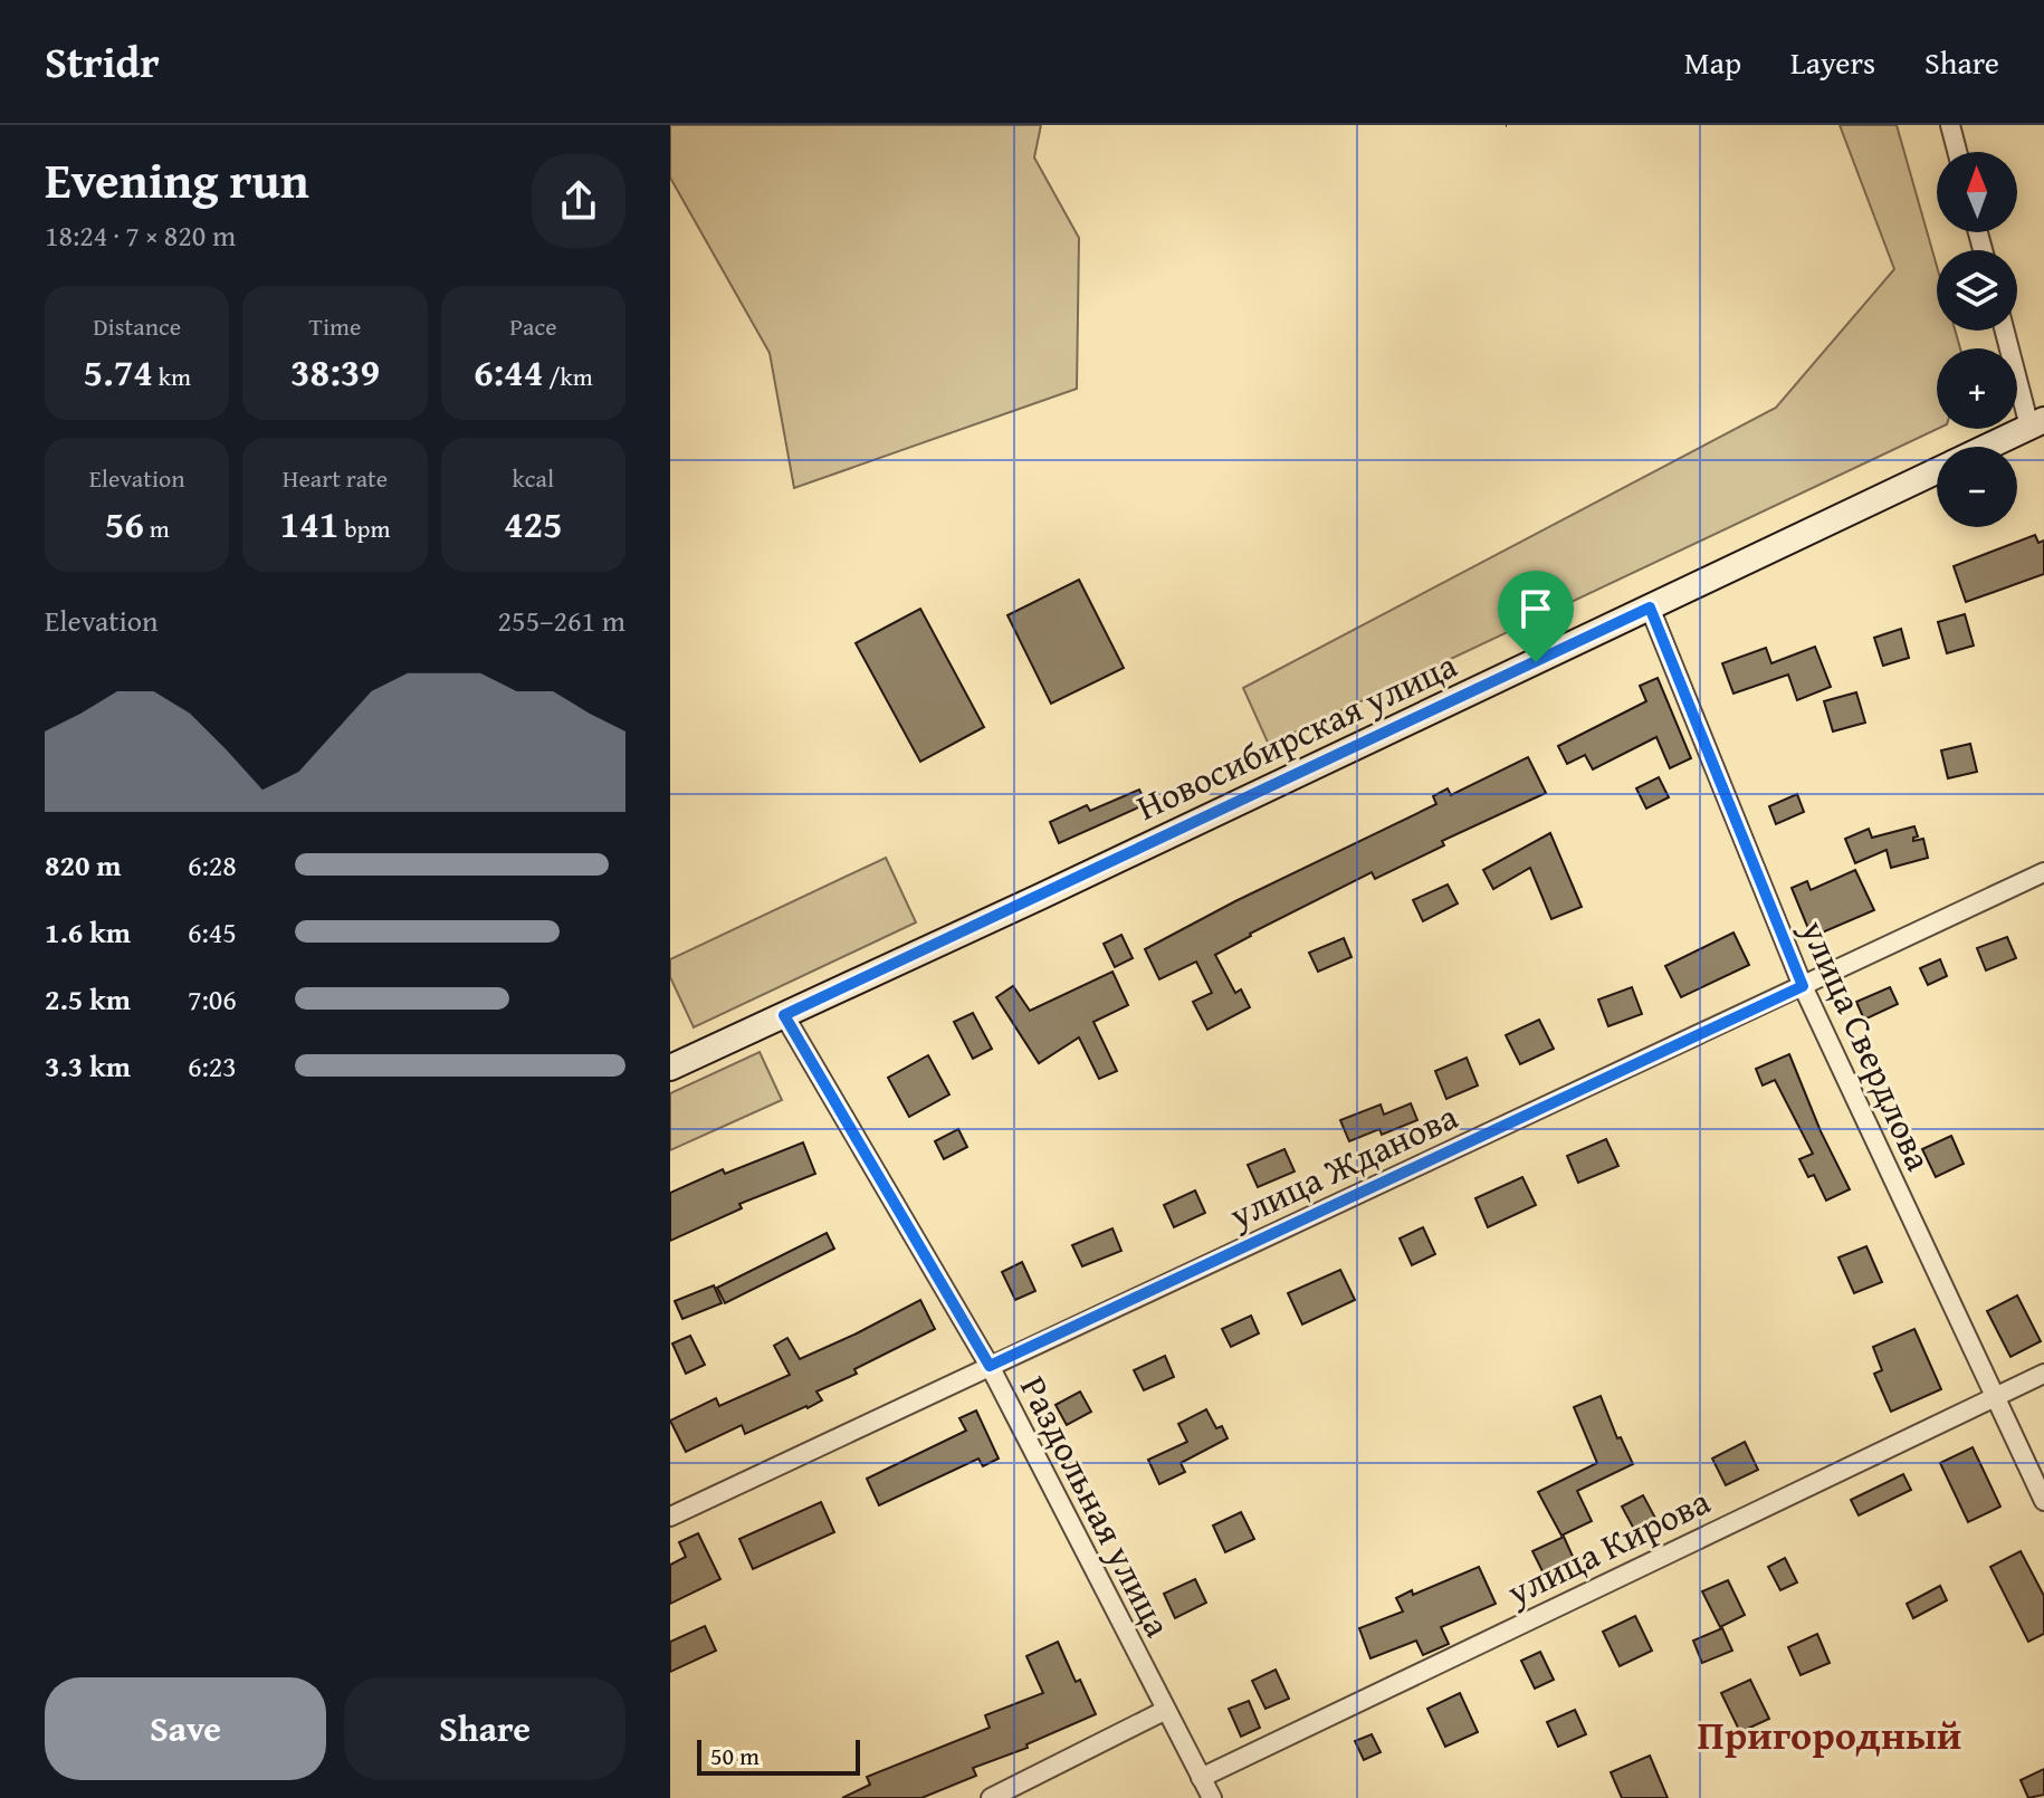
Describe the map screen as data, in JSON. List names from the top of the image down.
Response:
{
  "streets": {
    "street": [
      "Новосибирская улица",
      "улица Свердлова",
      "улица Жданова",
      "Раздольная улица",
      "улица Кирова"
    ]
  },
  "crossings": [
    ["Новосибирская улица", "улица Свердлова"],
    ["Новосибирская улица", "Раздольная улица"],
    ["улица Свердлова", "улица Жданова"],
    ["улица Свердлова", "улица Кирова"],
    ["улица Жданова", "Раздольная улица"],
    ["Раздольная улица", "улица Кирова"]
  ],
  "districts": ["Пригородный"],
  "scale_bar": "50 m",
  "north": "top",
  "page": {
    "header": "Stridr",
    "nav": ["Map", "Layers", "Share"],
    "heading": ["Evening run", "18:24 · 7 × 820 m"],
    "map_buttons": ["+", "−"],
    "stats": [
      ["Distance", "5.74 km"],
      ["Time", "38:39"],
      ["Pace", "6:44 /km"],
      ["Elevation", "56 m"],
      ["Heart rate", "141 bpm"],
      ["kcal", "425"]
    ],
    "chart": ["Elevation", "255–261 m"],
    "list": [
      {
        "name": "820 m",
        "note": "6:28"
      },
      {
        "name": "1.6 km",
        "note": "6:45"
      },
      {
        "name": "2.5 km",
        "note": "7:06"
      },
      {
        "name": "3.3 km",
        "note": "6:23"
      }
    ],
    "buttons": ["Save", "Share"],
    "scale": "50 m"
  }
}
